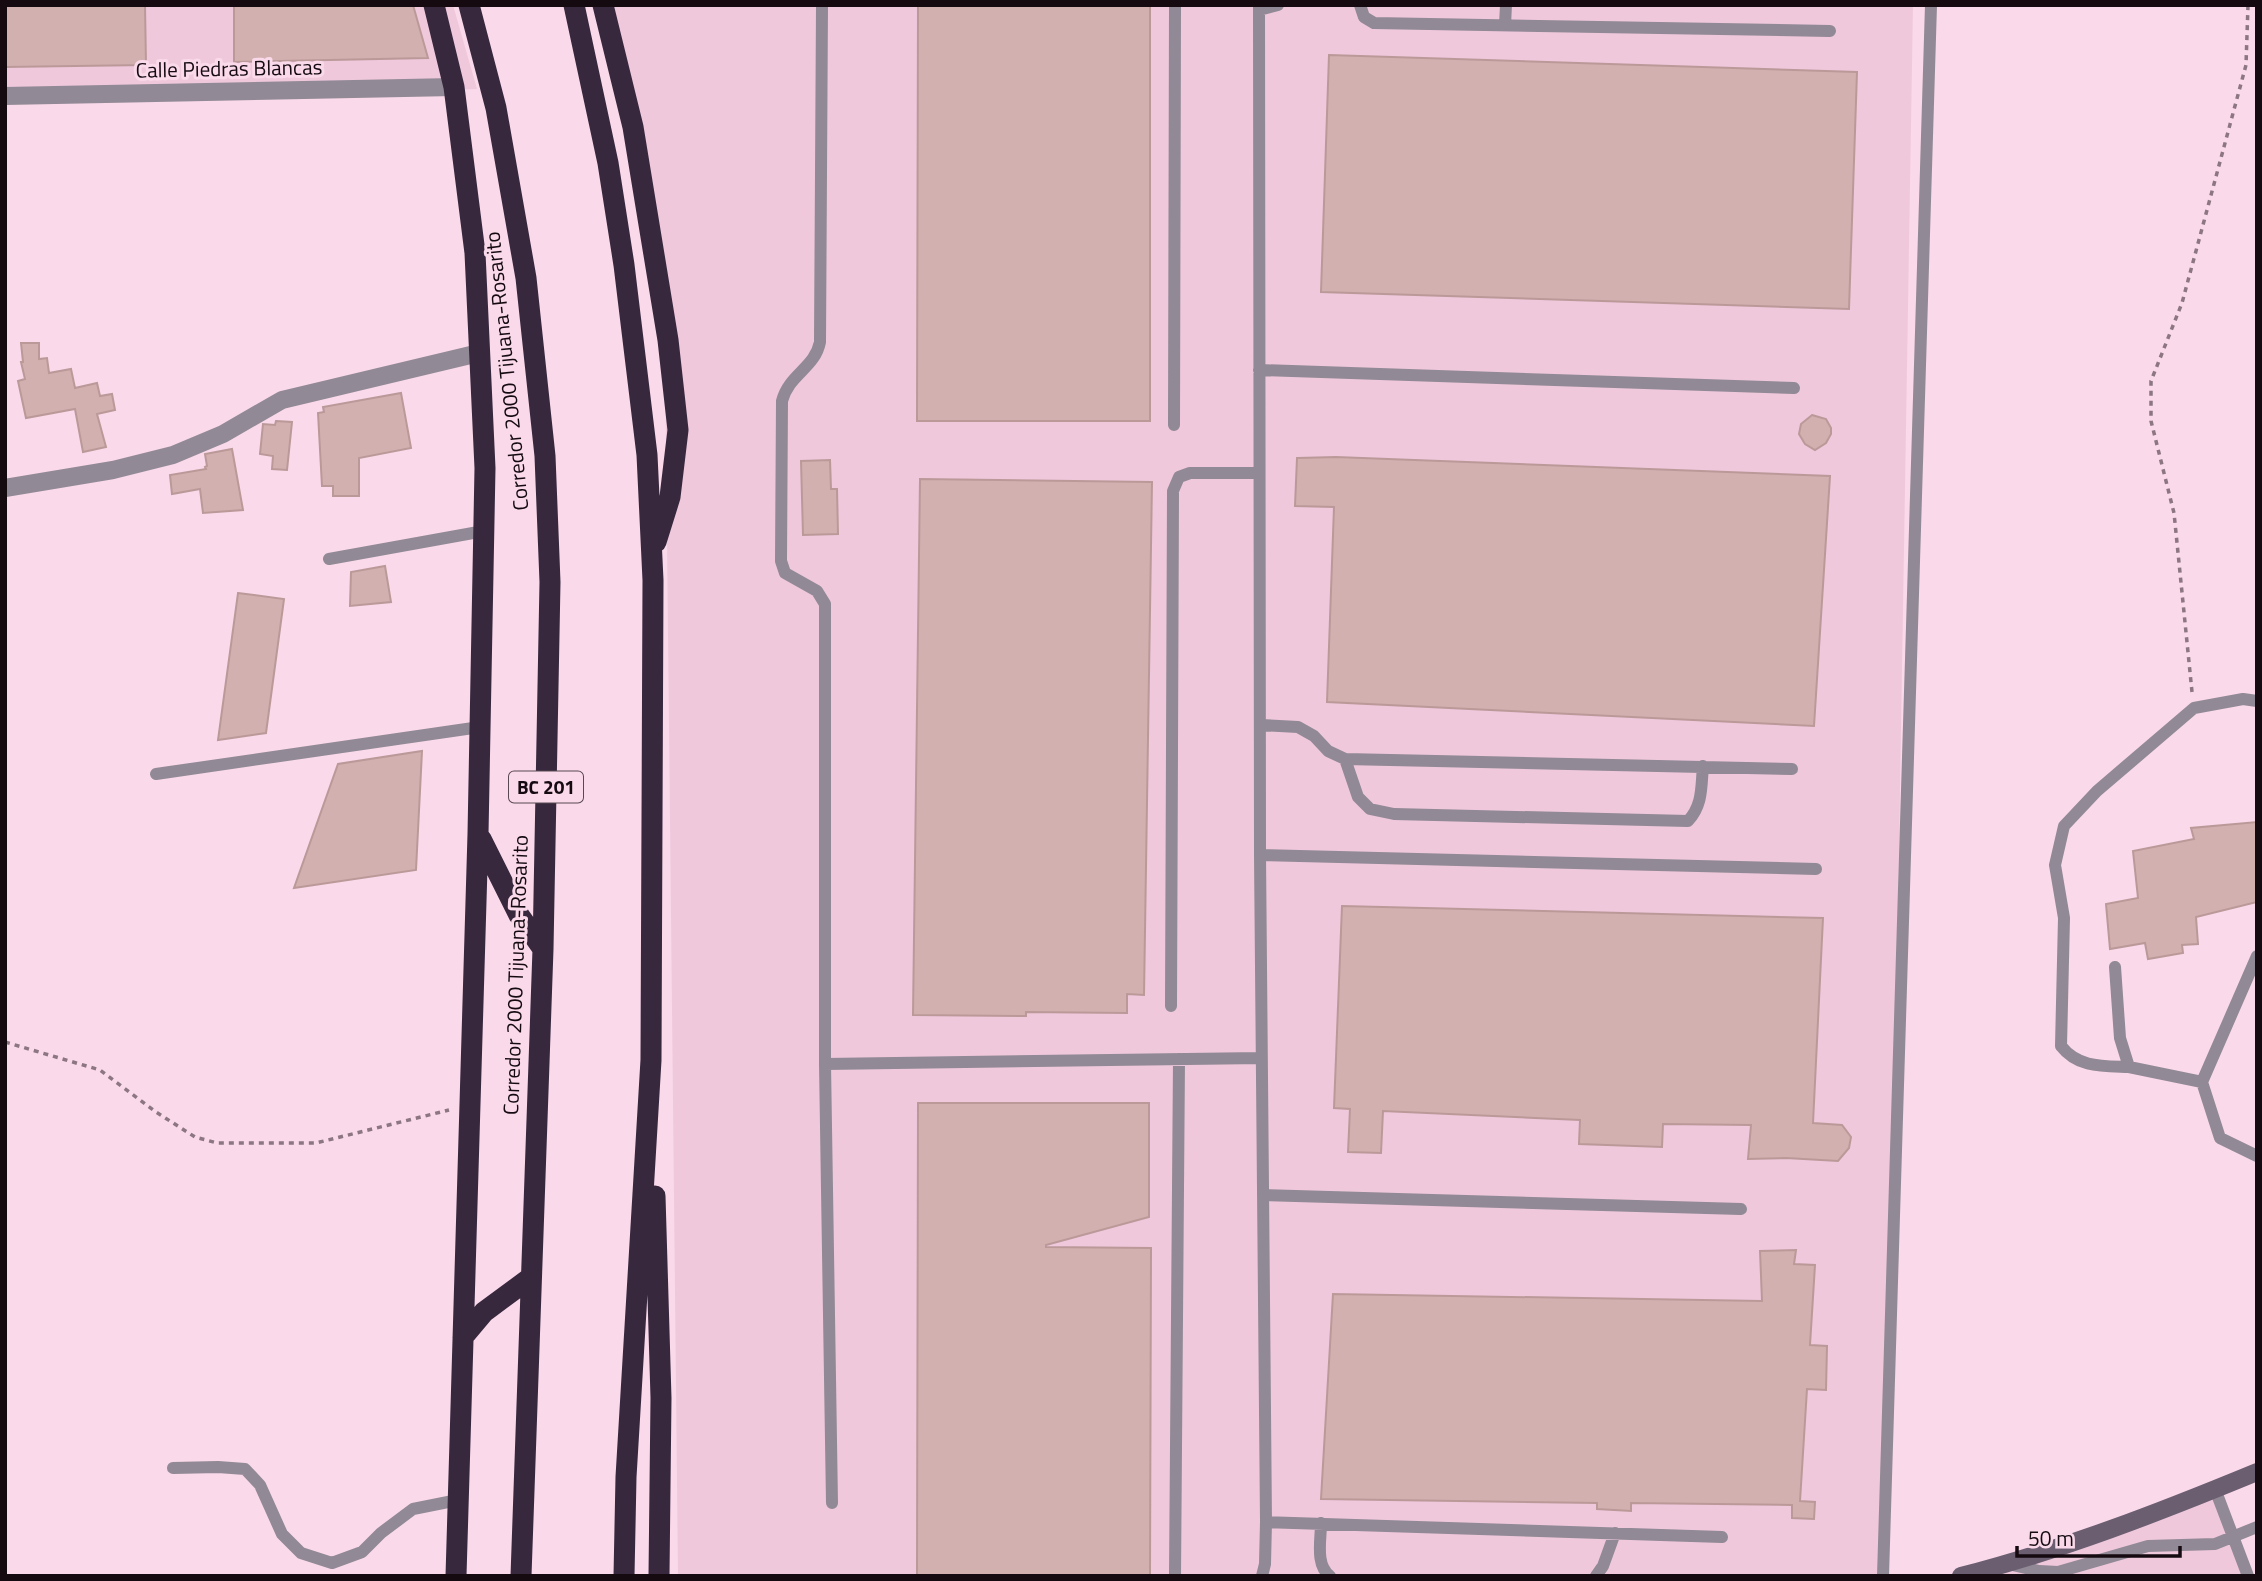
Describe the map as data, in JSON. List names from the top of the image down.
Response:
{
  "streets": {
    "highway": ["Corredor 2000 Tijuana-Rosarito", "BC 201"],
    "street": ["Calle Piedras Blancas"]
  },
  "scale_bar": "50 m"
}
